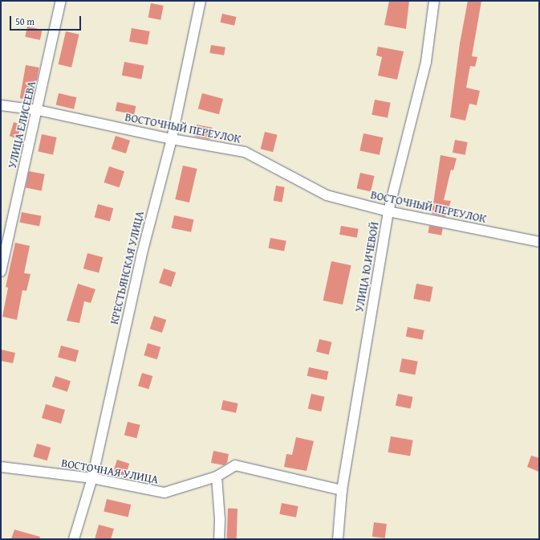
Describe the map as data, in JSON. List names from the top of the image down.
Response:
{
  "streets": {
    "street": [
      "УЛИЦА ЕЛИСЕЕВА",
      "ВОСТОЧНЫЙ ПЕРЕУЛОК",
      "УЛИЦА Ю.ИЧЕВОЙ",
      "КРЕСТЬЯНСКАЯ УЛИЦА",
      "ВОСТОЧНАЯ УЛИЦА"
    ]
  },
  "crossings": [
    ["УЛИЦА ЕЛИСЕЕВА", "ВОСТОЧНЫЙ ПЕРЕУЛОК"],
    ["ВОСТОЧНЫЙ ПЕРЕУЛОК", "УЛИЦА Ю.ИЧЕВОЙ"],
    ["ВОСТОЧНЫЙ ПЕРЕУЛОК", "КРЕСТЬЯНСКАЯ УЛИЦА"],
    ["УЛИЦА Ю.ИЧЕВОЙ", "ВОСТОЧНАЯ УЛИЦА"],
    ["КРЕСТЬЯНСКАЯ УЛИЦА", "ВОСТОЧНАЯ УЛИЦА"]
  ],
  "scale_bar": "50 m"
}
